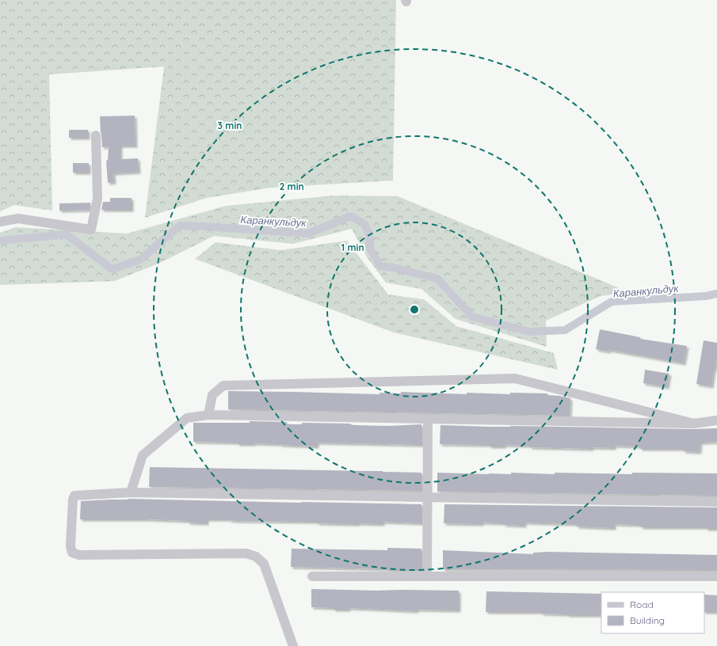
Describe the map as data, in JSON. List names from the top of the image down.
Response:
{
  "water": ["Каранкульдук"],
  "legend": ["Road", "Building"],
  "rings": ["3 min", "2 min", "1 min"]
}
